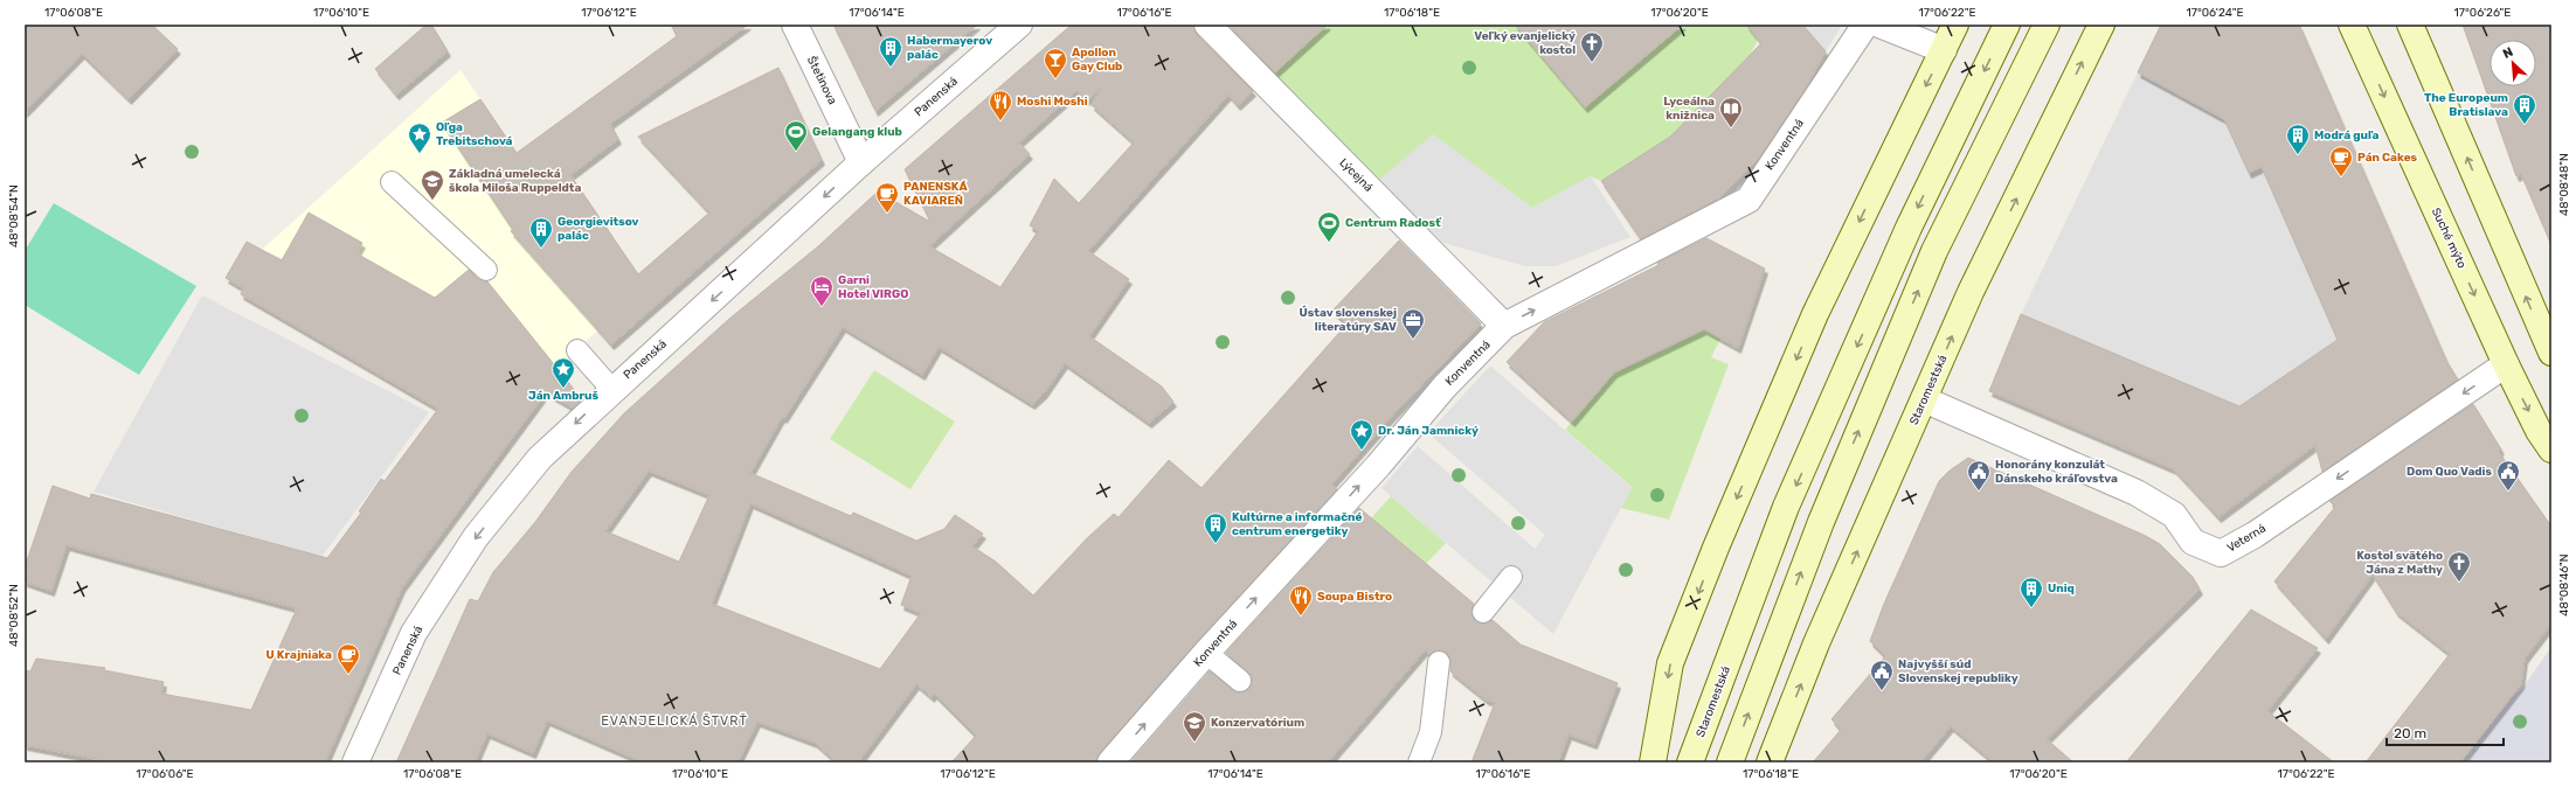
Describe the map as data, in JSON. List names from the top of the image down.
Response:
{
  "streets": {
    "main road": ["Suché mýto", "Staromestská"],
    "street": [
      "Štetinova",
      "Panenská",
      "Konventná",
      "Lýcejná",
      "Veterná"
    ]
  },
  "crossings": [
    ["Štetinova", "Panenská"],
    ["Konventná", "Lýcejná"],
    ["Suché mýto", "Veterná"],
    ["Staromestská", "Veterná"]
  ],
  "one_way": ["Panenská", "Konventná", "Veterná"],
  "districts": ["EVANJELICKÁ ŠTVRŤ"],
  "places": {
    "church": ["Veľký evanjelický kostol", "Kostol svätého Jána z Mathy"],
    "building": [
      "Habermayerov palác",
      "The Europeum Bratislava",
      "Modrá guľa",
      "Georgievitsov palác",
      "Kultúrne a informačné centrum energetiky",
      "Uniq"
    ],
    "bar": ["Apollon Gay Club"],
    "restaurant": ["Moshi Moshi", "Soupa Bistro"],
    "library": ["Lyceálna knižnica"],
    "sports": ["Gelangang klub", "Centrum Radosť"],
    "place": ["Oľga Trebitschová", "Ján Ambruš", "Dr. Ján Jamnický"],
    "cafe": ["Pán Cakes", "PANENSKÁ KAVIAREŇ", "U Krajniaka"],
    "school or university": ["Základná umelecká škola Miloša Ruppeldta", "Konzervatórium"],
    "hotel": ["Garni Hotel VIRGO"],
    "office": ["Ústav slovenskej literatúry SAV"],
    "public building": ["Honorány konzulát Dánskeho kráľovstva", "Dom Quo Vadis", "Najvyšší súd Slovenskej republiky"]
  },
  "scale_bar": "20 m",
  "north": "top left",
  "coordinates": [
    "17°06'08\"E",
    "17°06'10\"E",
    "17°06'12\"E",
    "17°06'14\"E",
    "17°06'16\"E",
    "17°06'18\"E",
    "17°06'20\"E",
    "17°06'22\"E",
    "17°06'24\"E",
    "17°06'26\"E",
    "48°08'48\"N",
    "48°08'54\"N",
    "48°08'46\"N",
    "48°08'52\"N",
    "17°06'06\"E"
  ]
}
